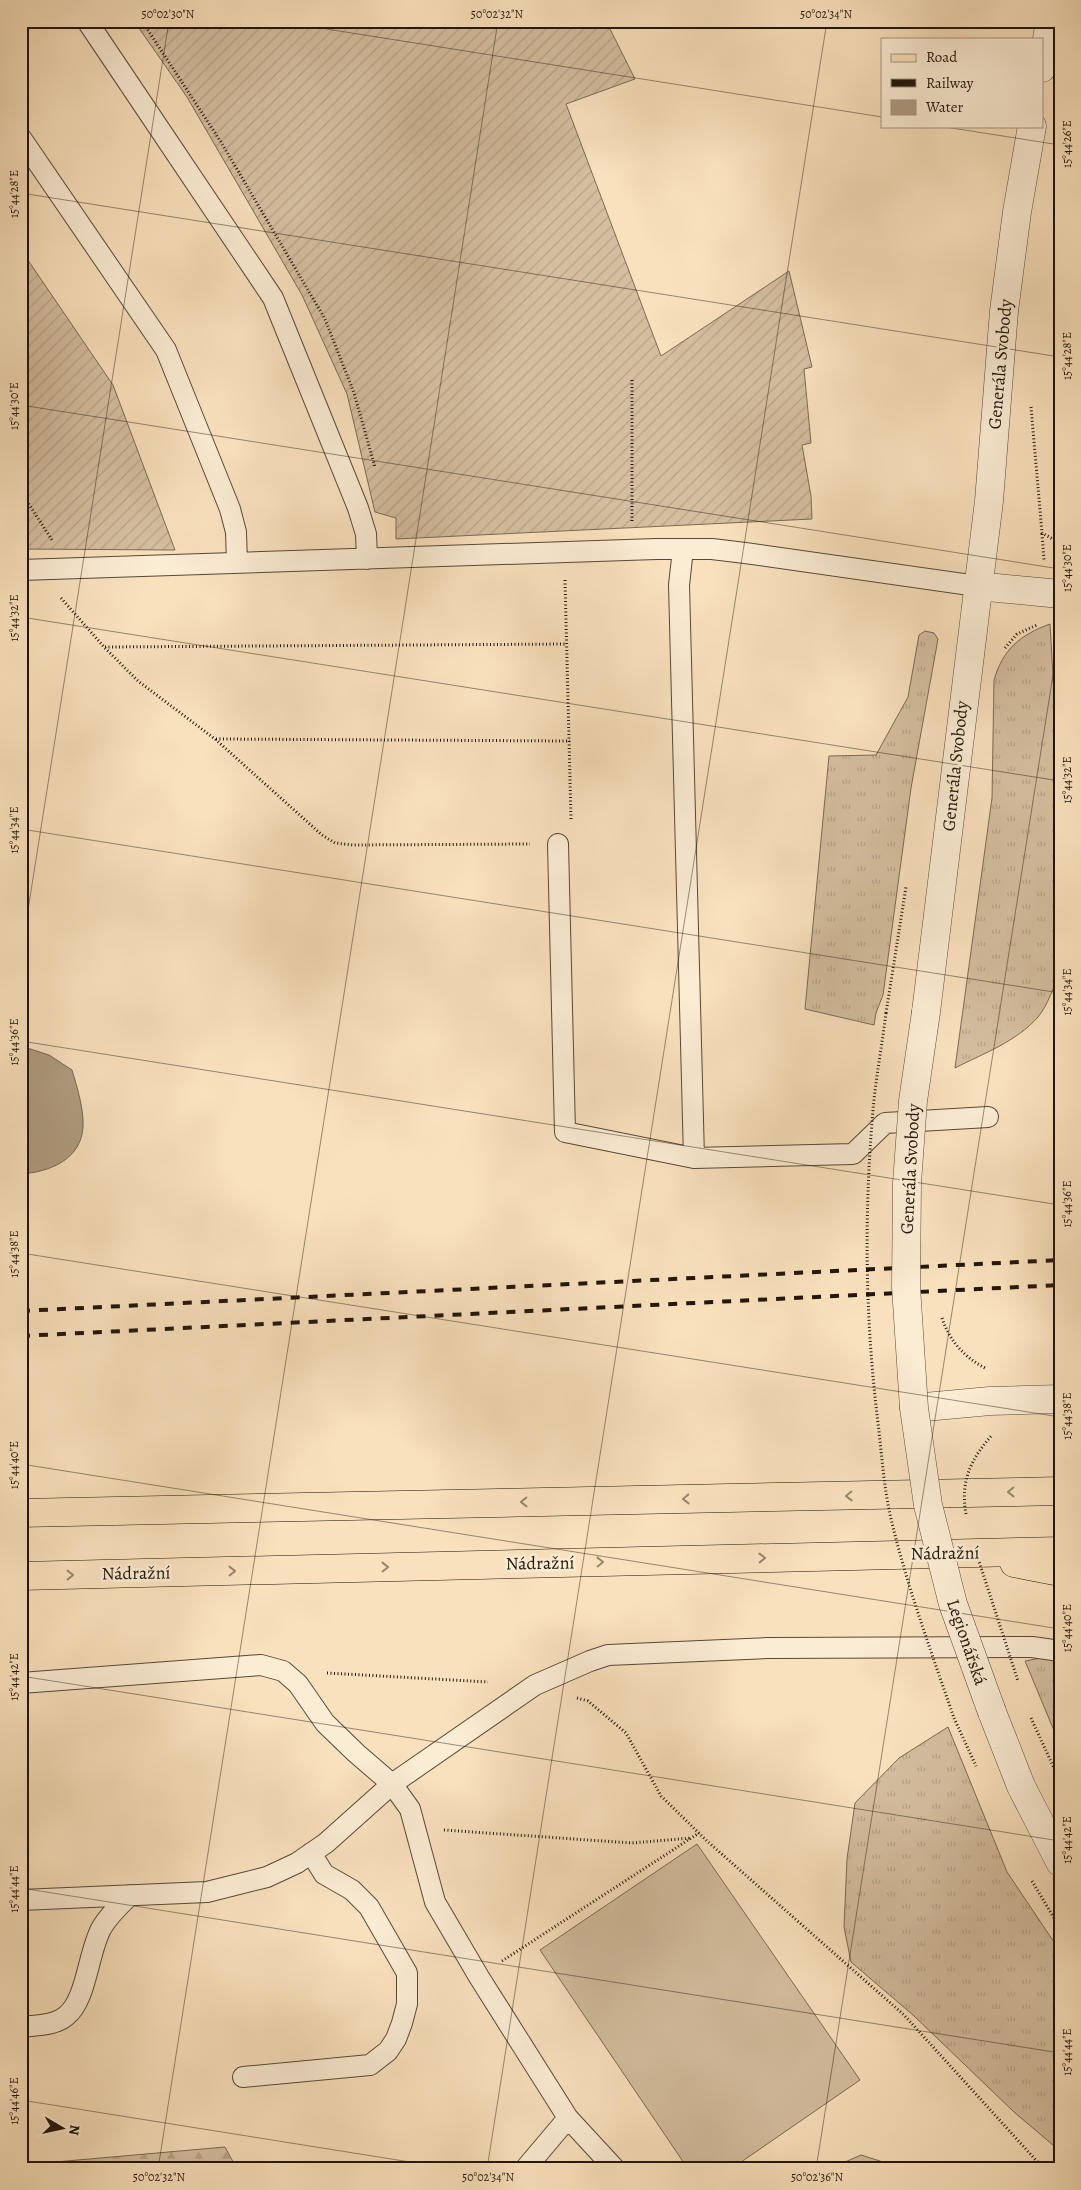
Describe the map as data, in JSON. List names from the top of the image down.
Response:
{
  "streets": {
    "main road": ["Nádražní"],
    "street": ["Generála Svobody", "Legionářská"]
  },
  "crossings": [
    ["Generála Svobody", "Legionářská"]
  ],
  "legend": ["Road", "Railway", "Water"],
  "north": "right",
  "coordinates": [
    "50°02'30\"N",
    "50°02'32\"N",
    "50°02'34\"N",
    "15°44'26\"E",
    "15°44'28\"E",
    "15°44'30\"E",
    "15°44'32\"E",
    "15°44'34\"E",
    "15°44'36\"E",
    "15°44'38\"E",
    "15°44'40\"E",
    "15°44'42\"E",
    "15°44'44\"E",
    "15°44'46\"E",
    "50°02'36\"N"
  ]
}
